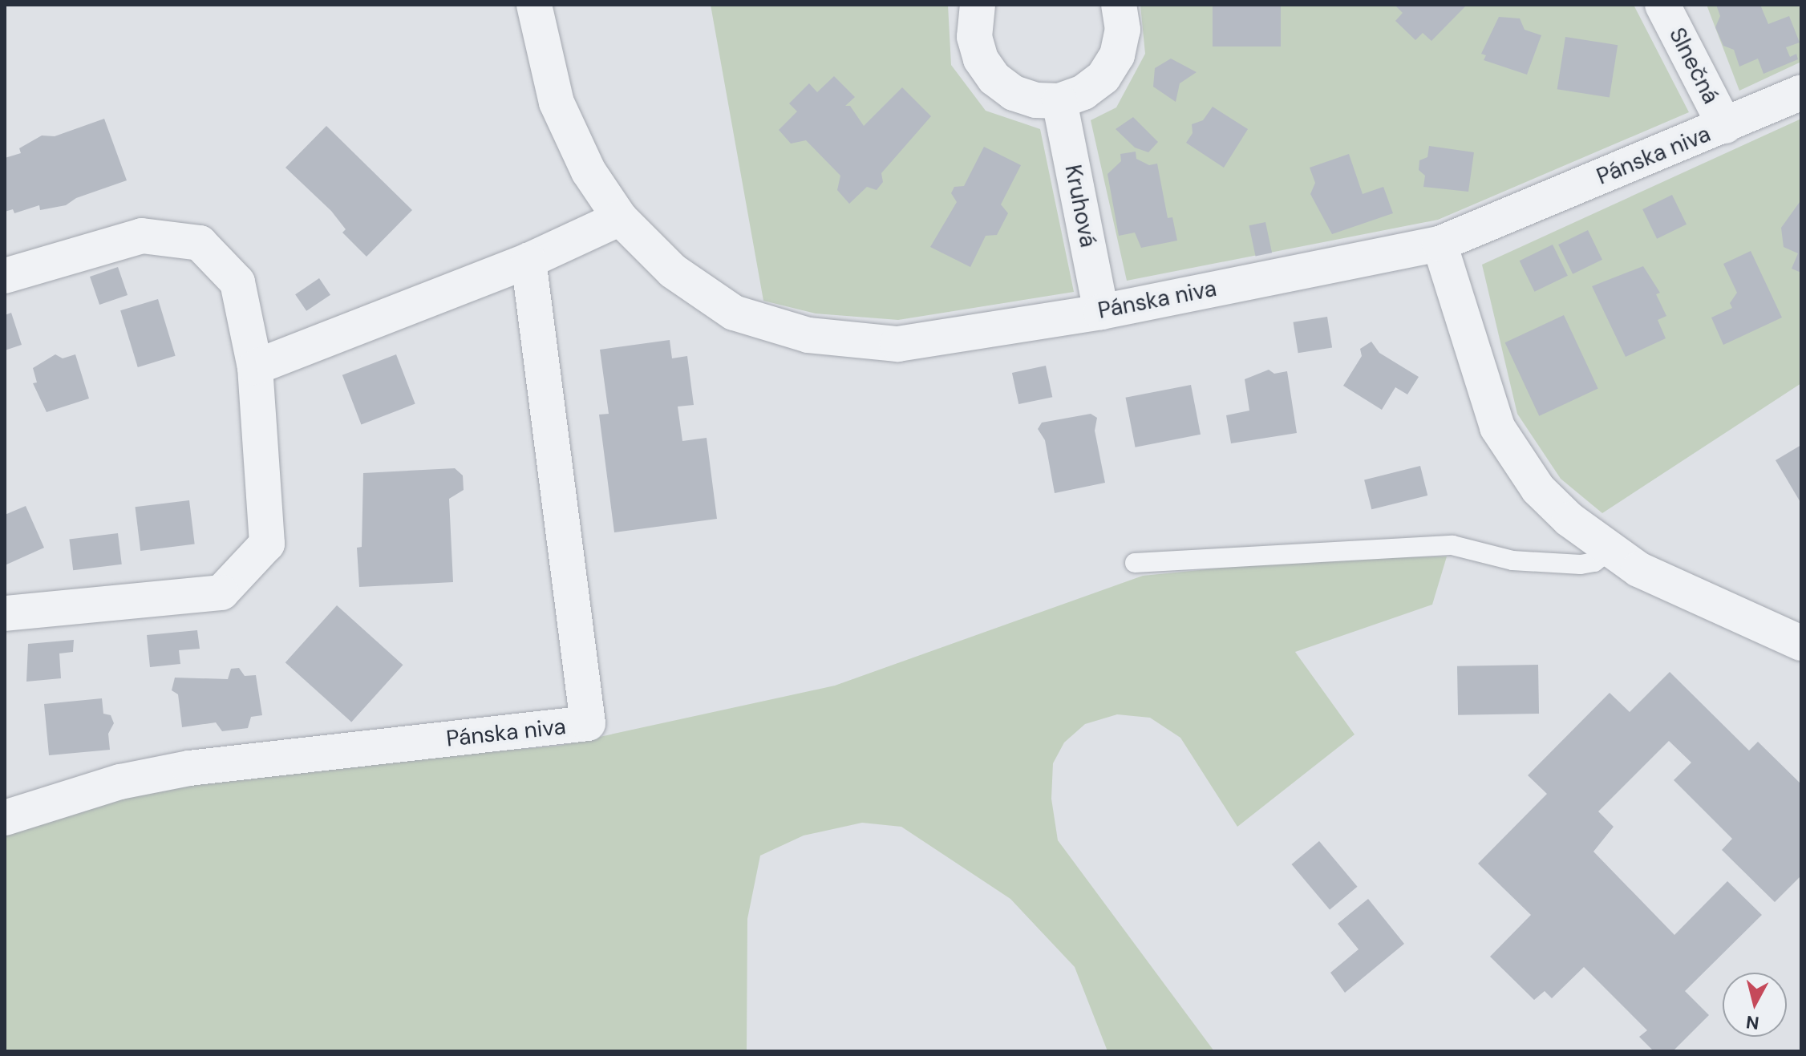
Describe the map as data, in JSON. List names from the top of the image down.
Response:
{
  "streets": {
    "street": ["Slnečná", "Pánska niva", "Kruhová"]
  },
  "crossings": [
    ["Slnečná", "Pánska niva"],
    ["Pánska niva", "Kruhová"]
  ],
  "north": "bottom"
}
